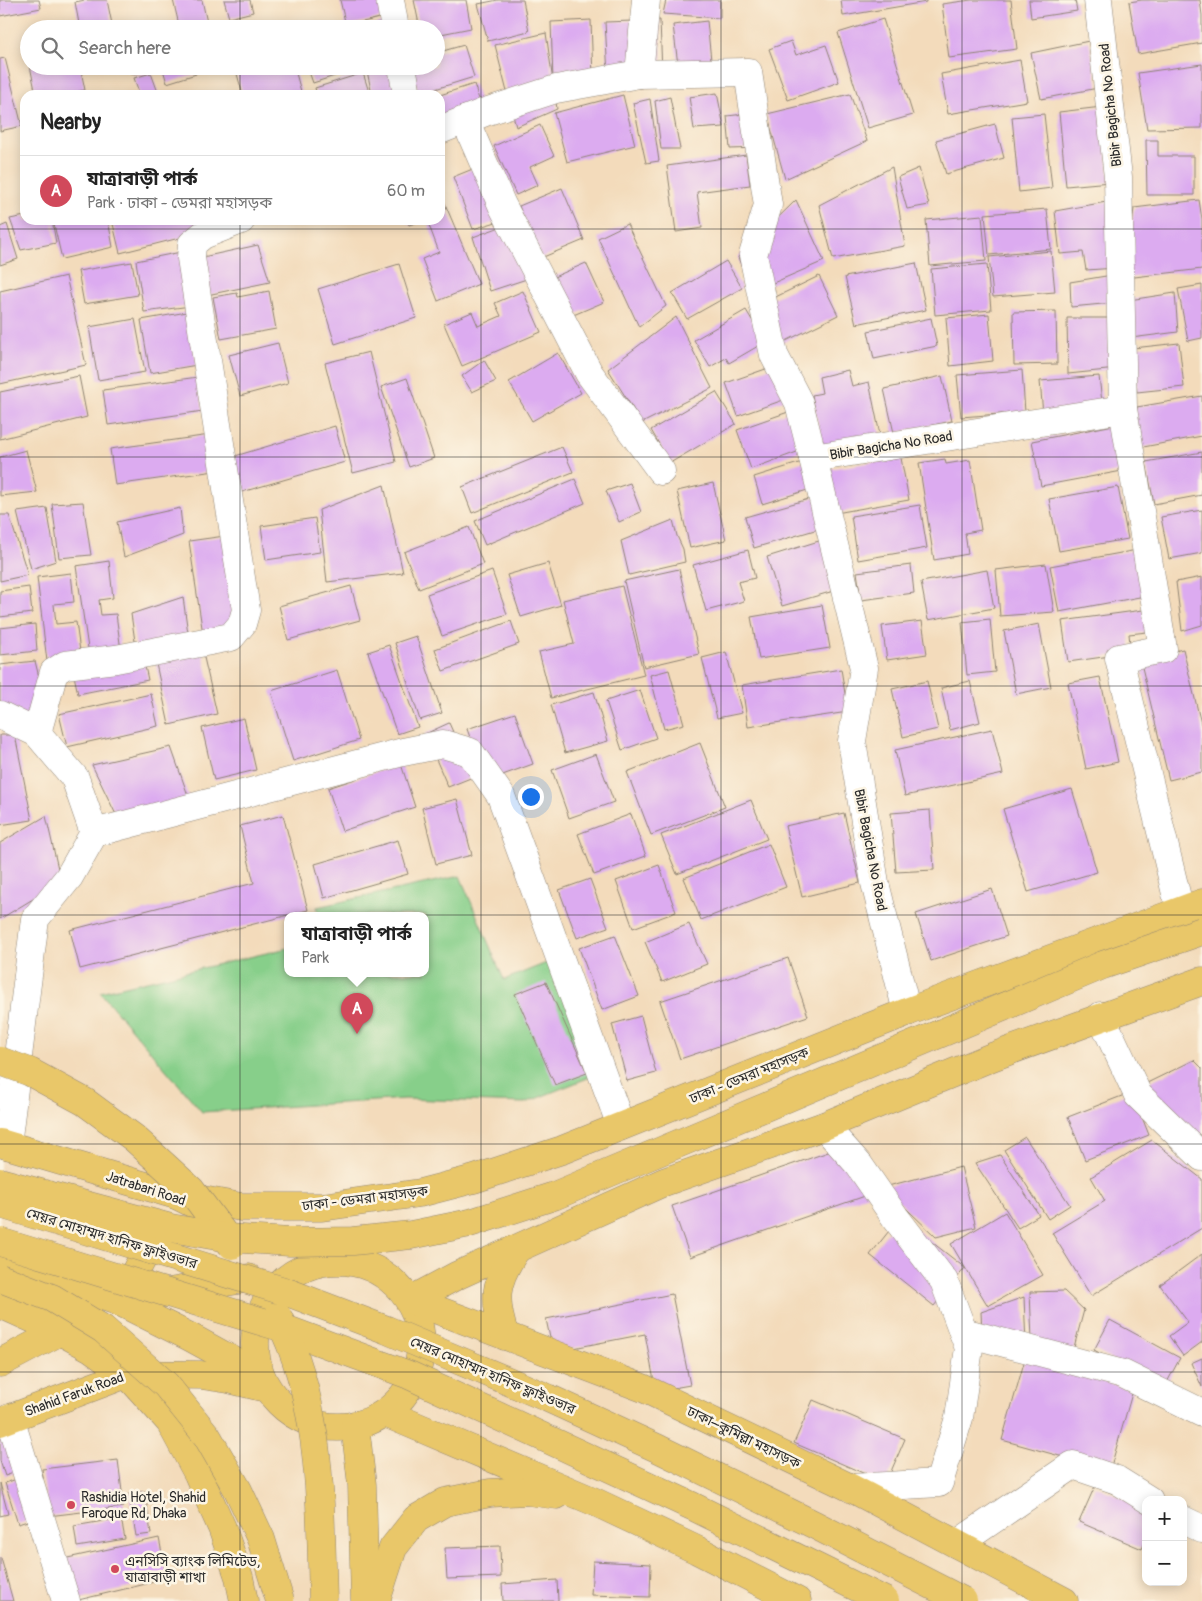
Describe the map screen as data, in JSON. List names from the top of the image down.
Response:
{
  "streets": {
    "main road": [
      "ঢাকা - ডেমরা মহাসড়ক",
      "Jatrabari Road",
      "মেয়র মোহাম্মদ হানিফ ফ্লাইওভার",
      "Shahid Faruk Road",
      "ঢাকা–কুমিল্লা মহাসড়ক"
    ],
    "street": ["Bibir Bagicha No Road"]
  },
  "crossings": [
    ["Bibir Bagicha No Road", "ঢাকা - ডেমরা মহাসড়ক"],
    ["ঢাকা - ডেমরা মহাসড়ক", "Jatrabari Road"],
    ["Jatrabari Road", "Shahid Faruk Road"],
    ["Jatrabari Road", "ঢাকা–কুমিল্লা মহাসড়ক"],
    ["Shahid Faruk Road", "ঢাকা–কুমিল্লা মহাসড়ক"]
  ],
  "places": ["Rashidia Hotel, Shahid Faroque Rd, Dhaka", "এনসিসি ব্যাংক লিমিটেড, যাত্রাবাড়ী শাখা"],
  "page": {
    "search": "Search here",
    "heading": "Nearby",
    "list": [
      {
        "mark": "A",
        "name": "যাত্রাবাড়ী পার্ক",
        "note": "Park · ঢাকা - ডেমরা মহাসড়ক",
        "value": "60 m"
      }
    ],
    "popup": ["যাত্রাবাড়ী পার্ক", "Park"],
    "pins": "A",
    "map_buttons": ["+", "−"]
  }
}
